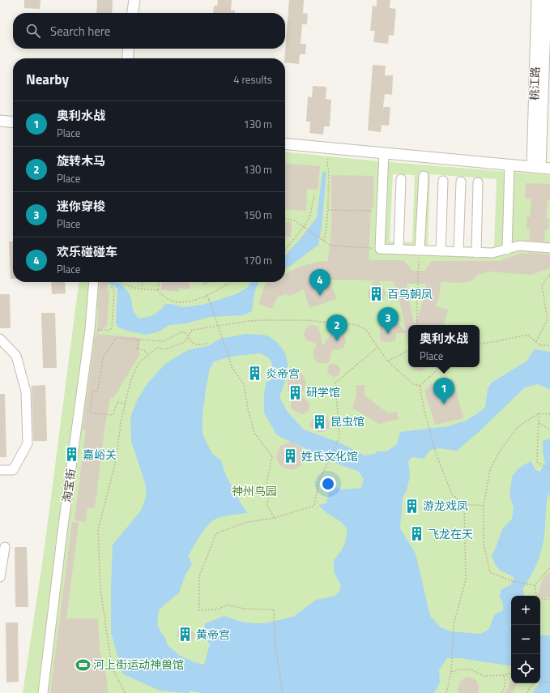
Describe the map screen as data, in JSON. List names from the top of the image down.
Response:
{
  "streets": {
    "street": ["桃江路", "淘宝街"]
  },
  "parks": ["神州鸟园"],
  "places": {
    "building": [
      "百鸟朝凤",
      "炎帝宫",
      "研学馆",
      "昆虫馆",
      "嘉峪关",
      "姓氏文化馆",
      "游龙戏凤",
      "飞龙在天",
      "黄帝宫"
    ],
    "sports": ["河上街运动神兽馆"]
  },
  "page": {
    "search": "Search here",
    "heading": ["Nearby", "4 results"],
    "list": [
      {
        "mark": "1",
        "name": "奥利水战",
        "note": "Place",
        "value": "130 m"
      },
      {
        "mark": "2",
        "name": "旋转木马",
        "note": "Place",
        "value": "130 m"
      },
      {
        "mark": "3",
        "name": "迷你穿梭",
        "note": "Place",
        "value": "150 m"
      },
      {
        "mark": "4",
        "name": "欢乐碰碰车",
        "note": "Place",
        "value": "170 m"
      }
    ],
    "pins": [
      "4",
      "3",
      "2",
      "1"
    ],
    "popup": ["奥利水战", "Place"],
    "map_buttons": ["+", "−"]
  }
}
